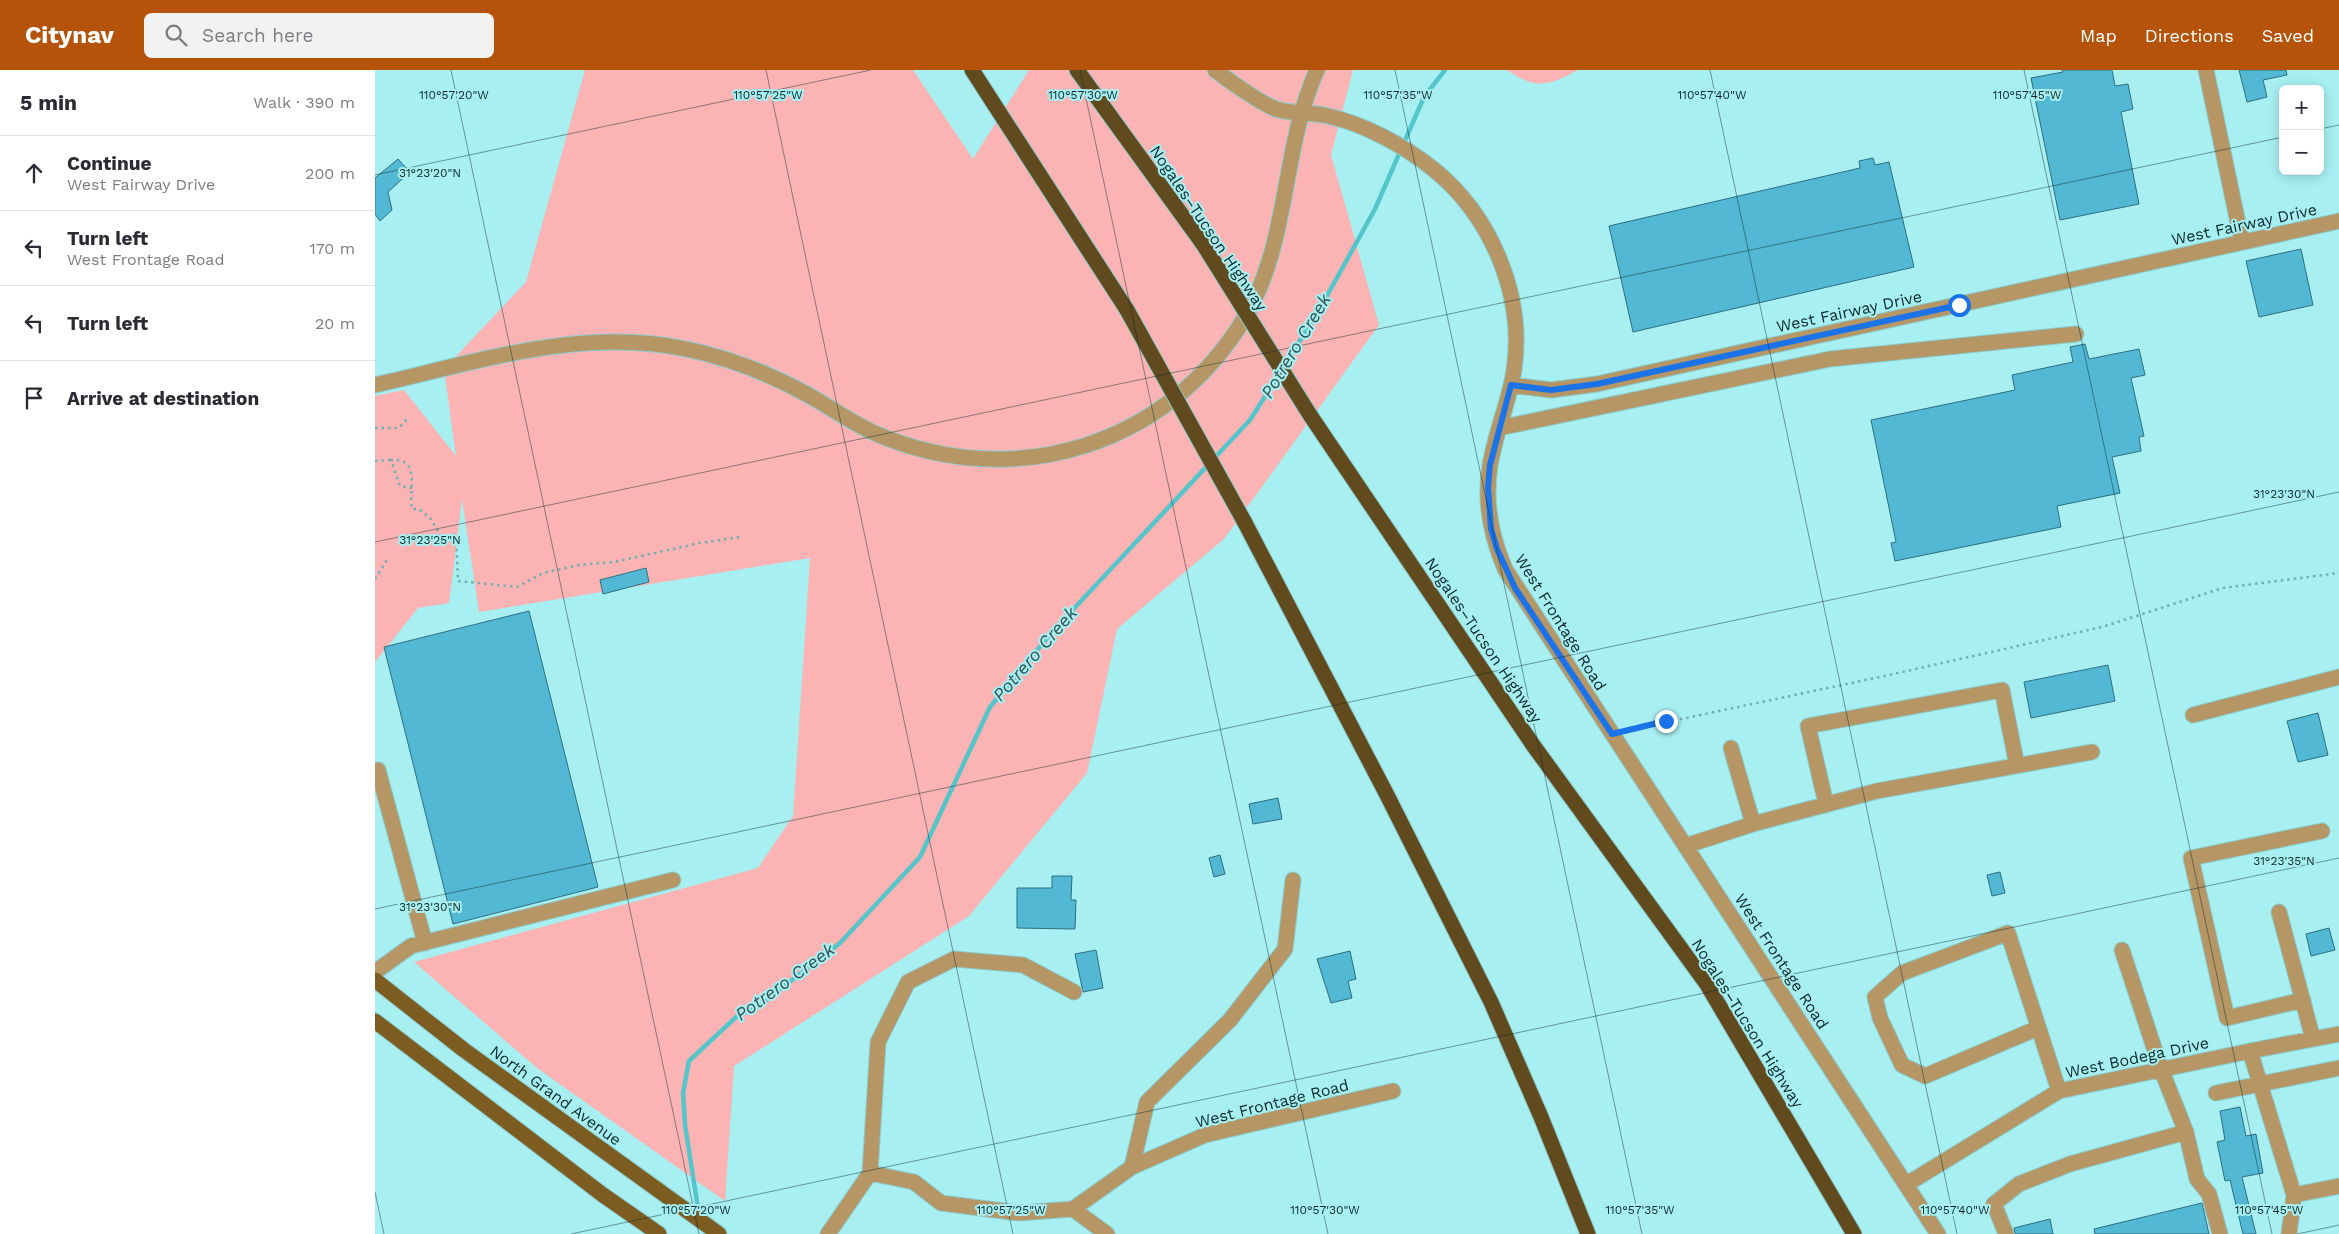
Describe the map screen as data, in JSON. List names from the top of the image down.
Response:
{
  "streets": {
    "highway": ["Nogales–Tucson Highway"],
    "main road": ["North Grand Avenue"],
    "street": ["West Fairway Drive", "West Frontage Road", "West Bodega Drive"]
  },
  "crossings": [
    ["West Fairway Drive", "West Frontage Road"],
    ["West Frontage Road", "West Bodega Drive"]
  ],
  "water": ["Potrero Creek"],
  "page": {
    "header": "Citynav",
    "search": "Search here",
    "nav": ["Map", "Directions", "Saved"],
    "heading": ["5 min", "Walk · 390 m"],
    "map_buttons": ["+", "−"],
    "list": [
      ["Continue", "West Fairway Drive", "200 m"],
      ["Turn left", "West Frontage Road", "170 m"],
      ["Turn left", "20 m"],
      "Arrive at destination"
    ]
  },
  "coordinates": [
    "110°57'20\"W",
    "110°57'25\"W",
    "110°57'30\"W",
    "110°57'35\"W",
    "110°57'40\"W",
    "110°57'45\"W",
    "31°23'20\"N",
    "31°23'30\"N",
    "31°23'25\"N",
    "31°23'35\"N"
  ]
}
